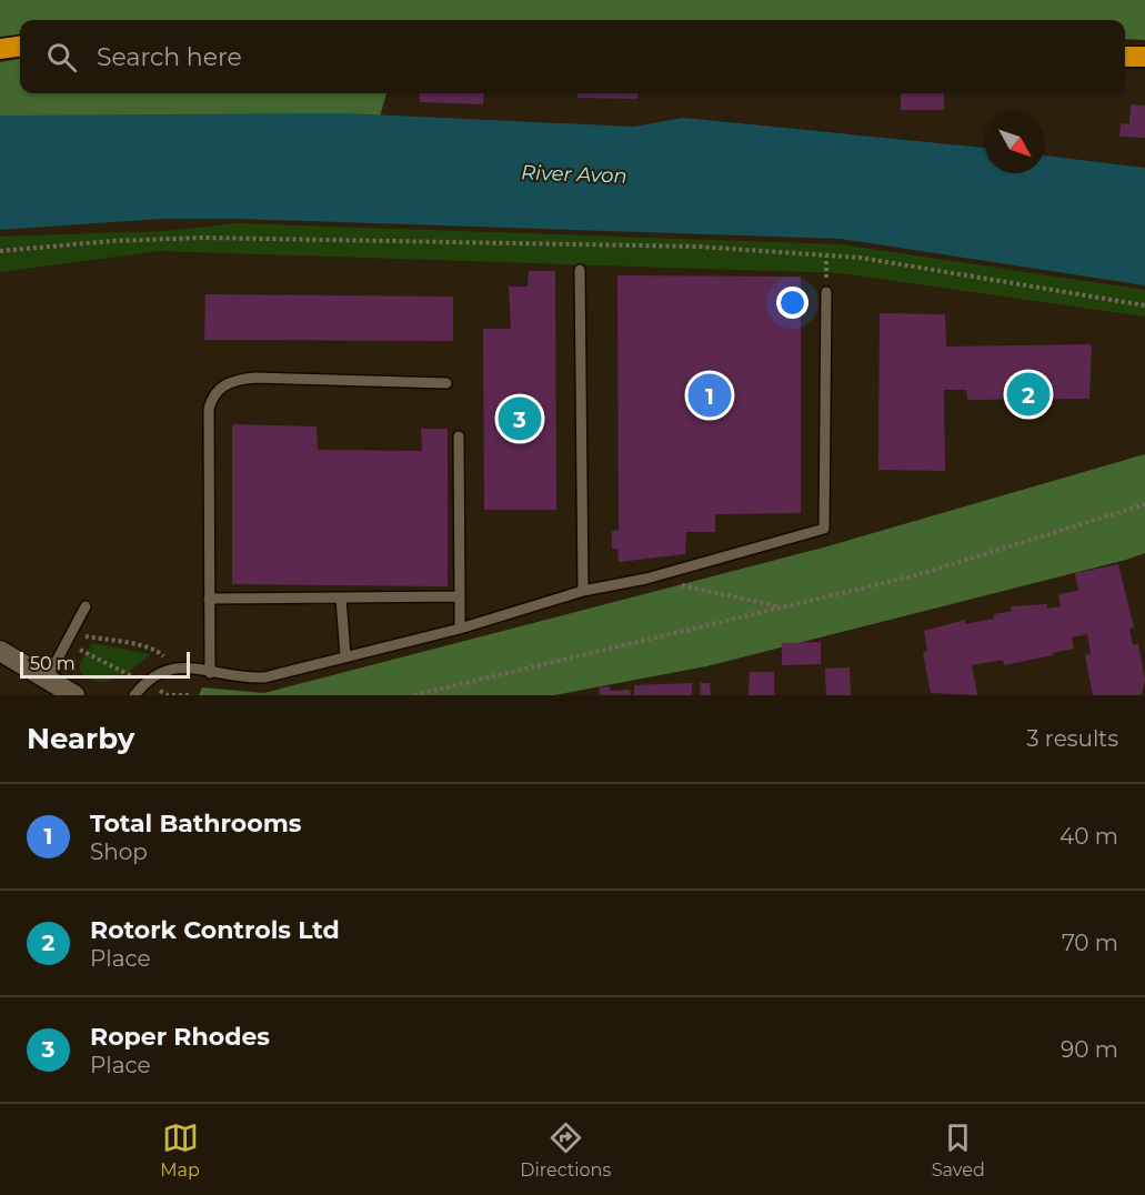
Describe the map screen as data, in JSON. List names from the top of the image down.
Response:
{
  "water": ["River Avon"],
  "scale_bar": "50 m",
  "north": "bottom right",
  "page": {
    "search": "Search here",
    "pins": ["2", "1", "3"],
    "scale": "50 m",
    "heading": ["Nearby", "3 results"],
    "list": [
      {
        "mark": "1",
        "name": "Total Bathrooms",
        "note": "Shop",
        "value": "40 m"
      },
      {
        "mark": "2",
        "name": "Rotork Controls Ltd",
        "note": "Place",
        "value": "70 m"
      },
      {
        "mark": "3",
        "name": "Roper Rhodes",
        "note": "Place",
        "value": "90 m"
      }
    ],
    "nav": ["Map", "Directions", "Saved"]
  }
}
